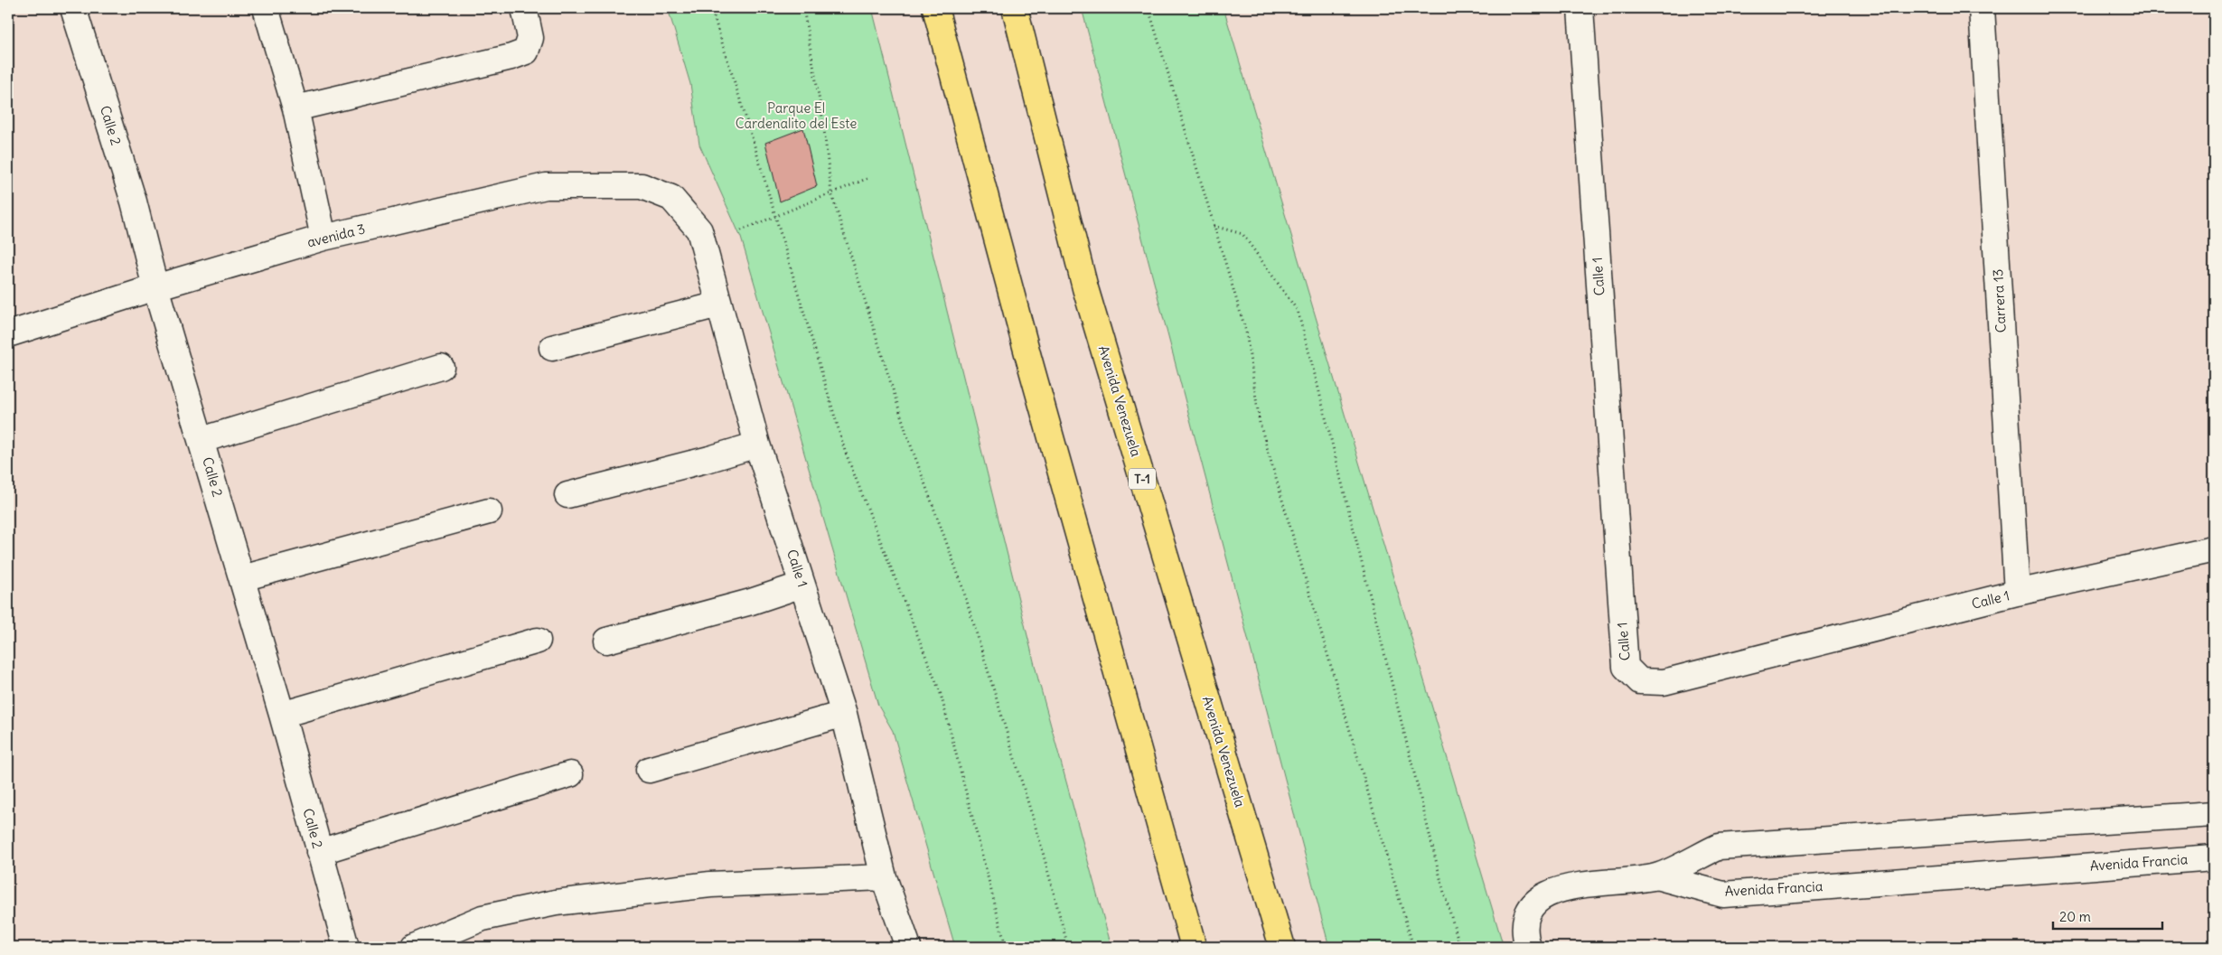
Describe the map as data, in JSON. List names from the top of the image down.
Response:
{
  "streets": {
    "main road": ["Avenida Venezuela", "T-1"],
    "street": [
      "Calle 2",
      "avenida 3",
      "Calle 1",
      "Carrera 13",
      "Avenida Francia"
    ]
  },
  "crossings": [
    ["Calle 2", "avenida 3"],
    ["avenida 3", "Calle 1"],
    ["Calle 1", "Carrera 13"]
  ],
  "parks": ["Parque El Cardenalito del Este"],
  "scale_bar": "20 m"
}
